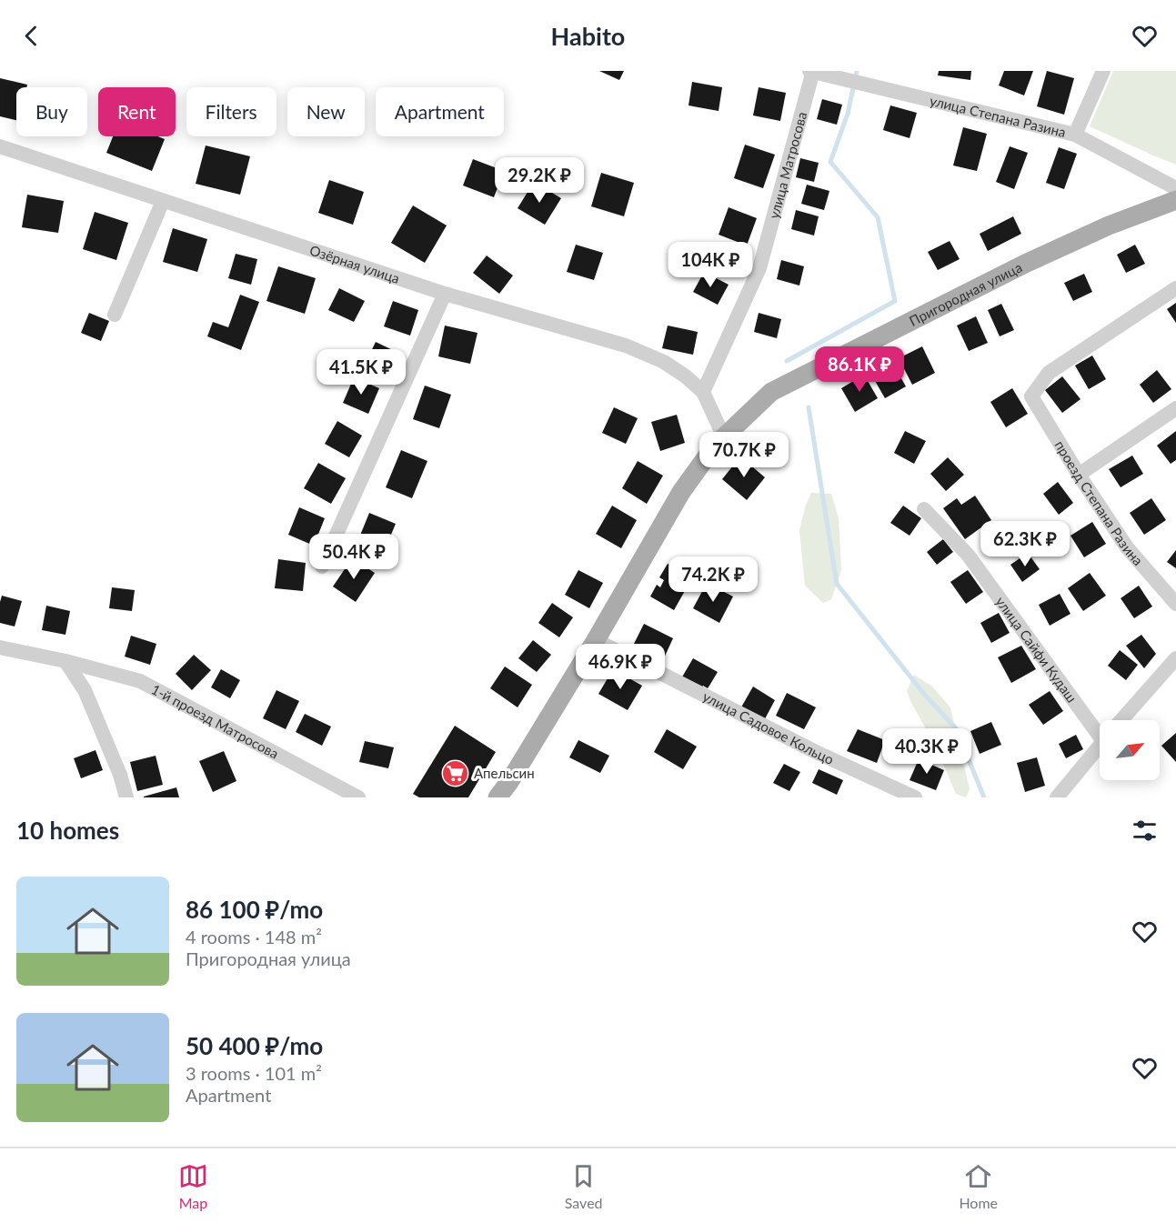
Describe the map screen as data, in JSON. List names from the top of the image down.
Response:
{
  "streets": {
    "main road": ["Пригородная улица"],
    "street": [
      "улица Степана Разина",
      "улица Матросова",
      "Озёрная улица",
      "проезд Степана Разина",
      "улица Сайфи Кудаш",
      "1-й проезд Матросова",
      "улица Садовое Кольцо"
    ]
  },
  "crossings": [
    ["улица Степана Разина", "улица Матросова"],
    ["улица Матросова", "Озёрная улица"]
  ],
  "places": {
    "supermarket": ["Апельсин"]
  },
  "north": "top right",
  "page": {
    "header": "Habito",
    "chip": [
      "Buy",
      "Rent",
      "Filters",
      "New",
      "Apartment"
    ],
    "price": [
      "29.2K ₽",
      "104K ₽",
      "86.1K ₽",
      "41.5K ₽",
      "70.7K ₽",
      "62.3K ₽",
      "50.4K ₽",
      "74.2K ₽",
      "46.9K ₽",
      "40.3K ₽"
    ],
    "heading": "10 homes",
    "list": [
      {
        "name": "86 100 ₽/mo",
        "note": "4 rooms · 148 m² · Пригородная улица"
      },
      {
        "name": "50 400 ₽/mo",
        "note": "3 rooms · 101 m² · Apartment"
      }
    ],
    "tabs": ["Map", "Saved", "Home"]
  }
}
